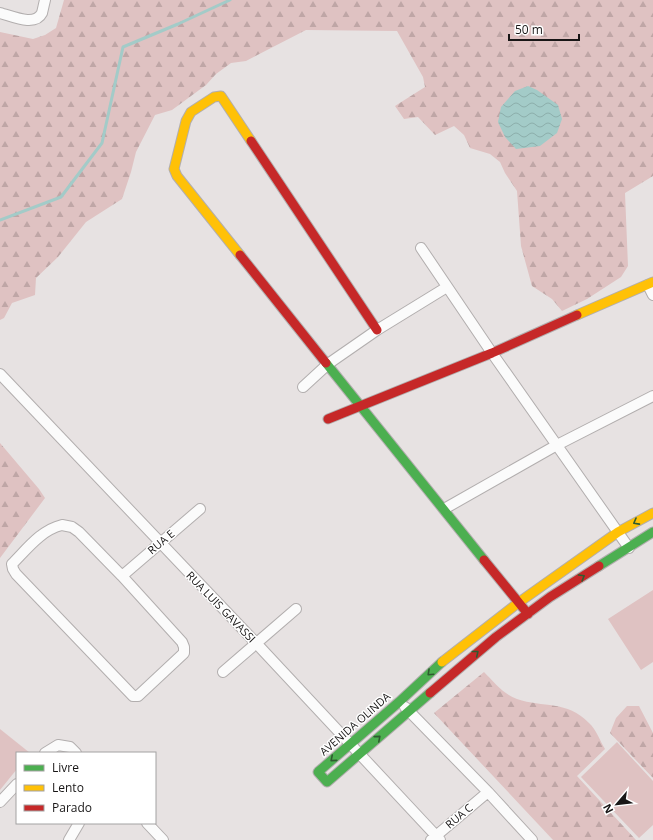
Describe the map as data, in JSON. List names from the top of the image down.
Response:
{
  "streets": {
    "street": [
      "RUA E",
      "RUA LUIS GAVASSI",
      "AVENIDA OLINDA",
      "RUA C"
    ]
  },
  "crossings": [
    ["RUA E", "RUA LUIS GAVASSI"],
    ["RUA LUIS GAVASSI", "AVENIDA OLINDA"],
    ["RUA LUIS GAVASSI", "RUA C"]
  ],
  "legend": ["Livre", "Lento", "Parado"],
  "scale_bar": "50 m",
  "north": "bottom left"
}
